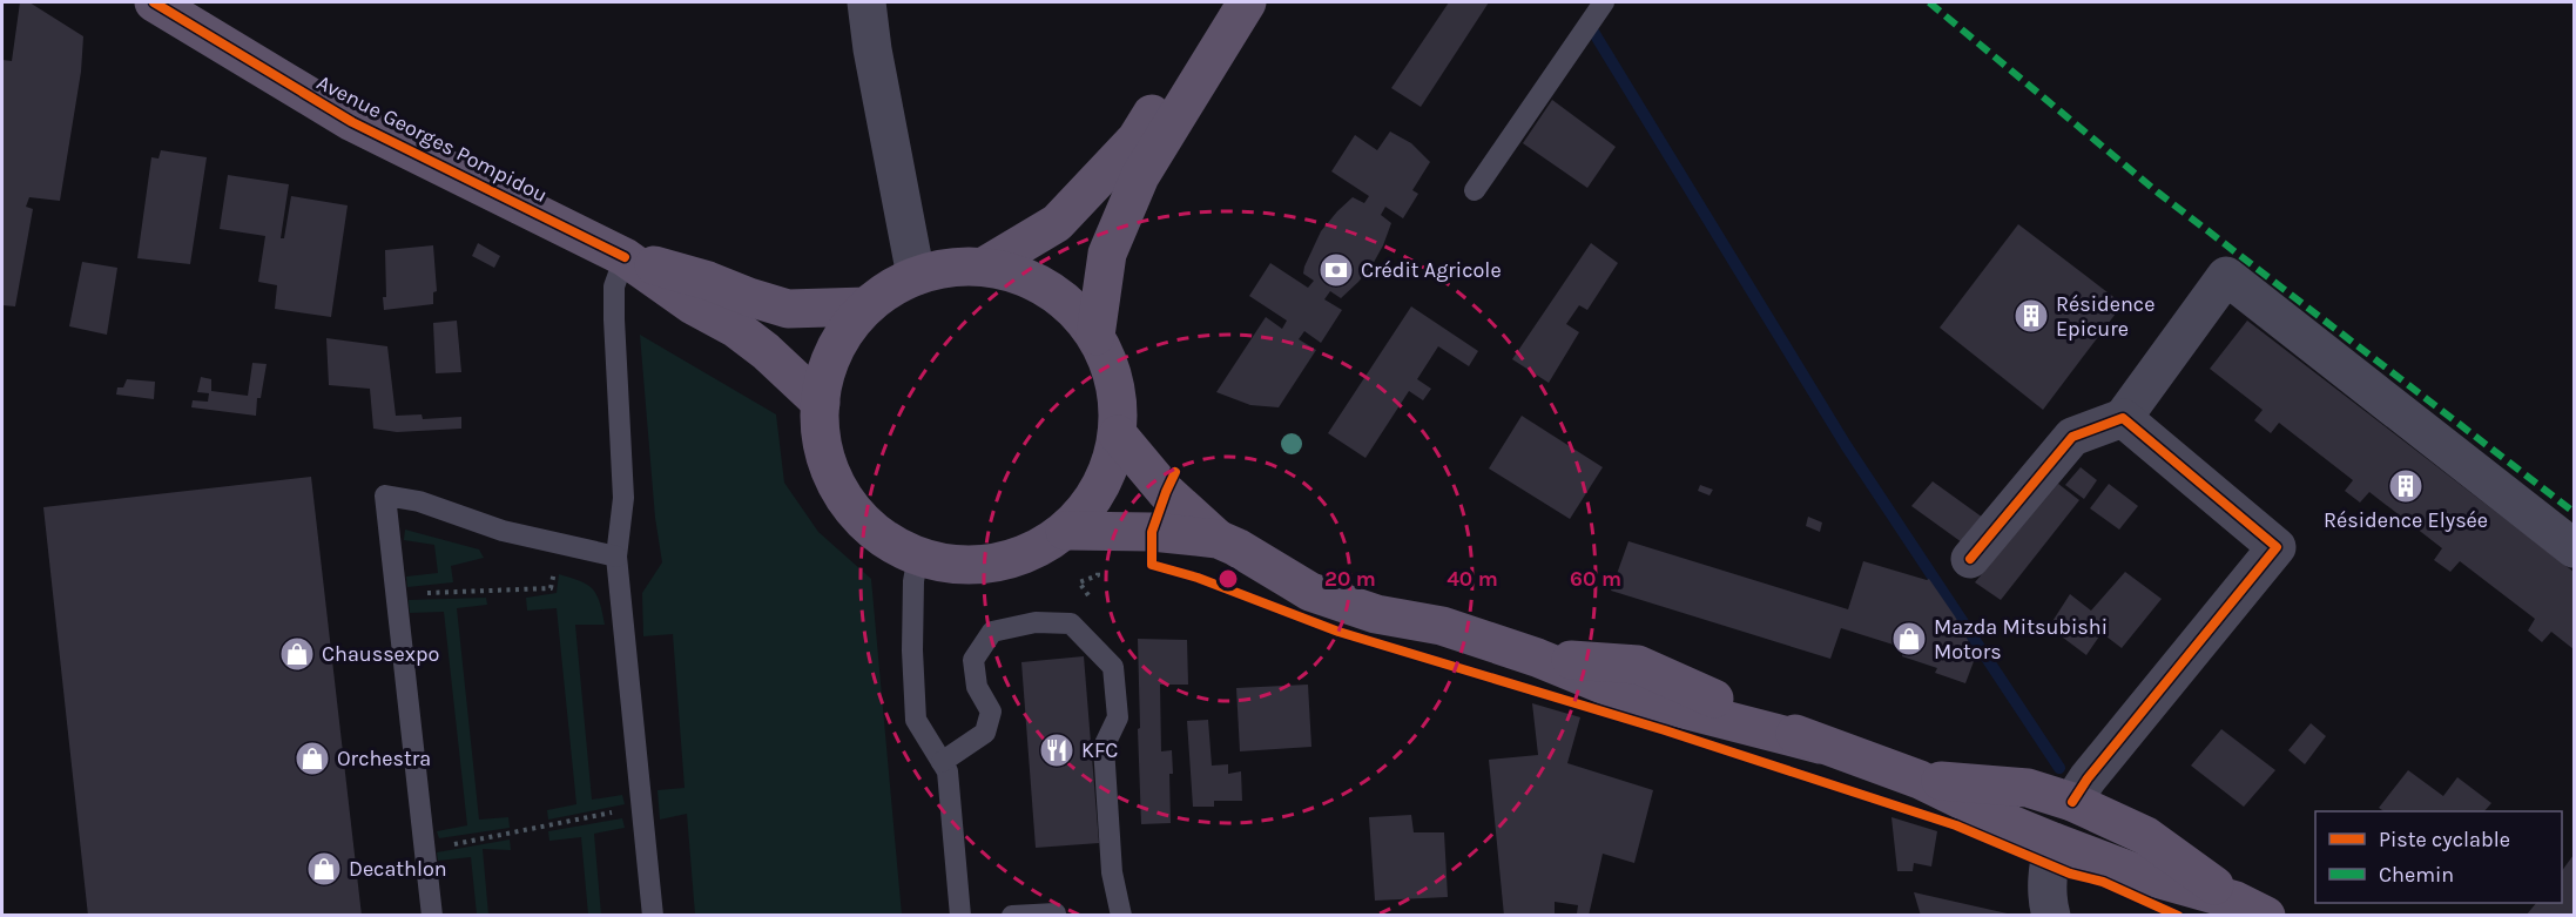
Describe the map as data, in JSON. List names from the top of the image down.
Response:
{
  "streets": {
    "main road": ["Avenue Georges Pompidou"]
  },
  "places": {
    "bank": ["Crédit Agricole"],
    "building": ["Résidence Epicure", "Résidence Elysée"],
    "shop": [
      "Mazda Mitsubishi Motors",
      "Chaussexpo",
      "Orchestra",
      "Decathlon"
    ],
    "restaurant": ["KFC"]
  },
  "legend": ["Piste cyclable", "Chemin"],
  "rings": ["20 m", "40 m", "60 m"]
}
